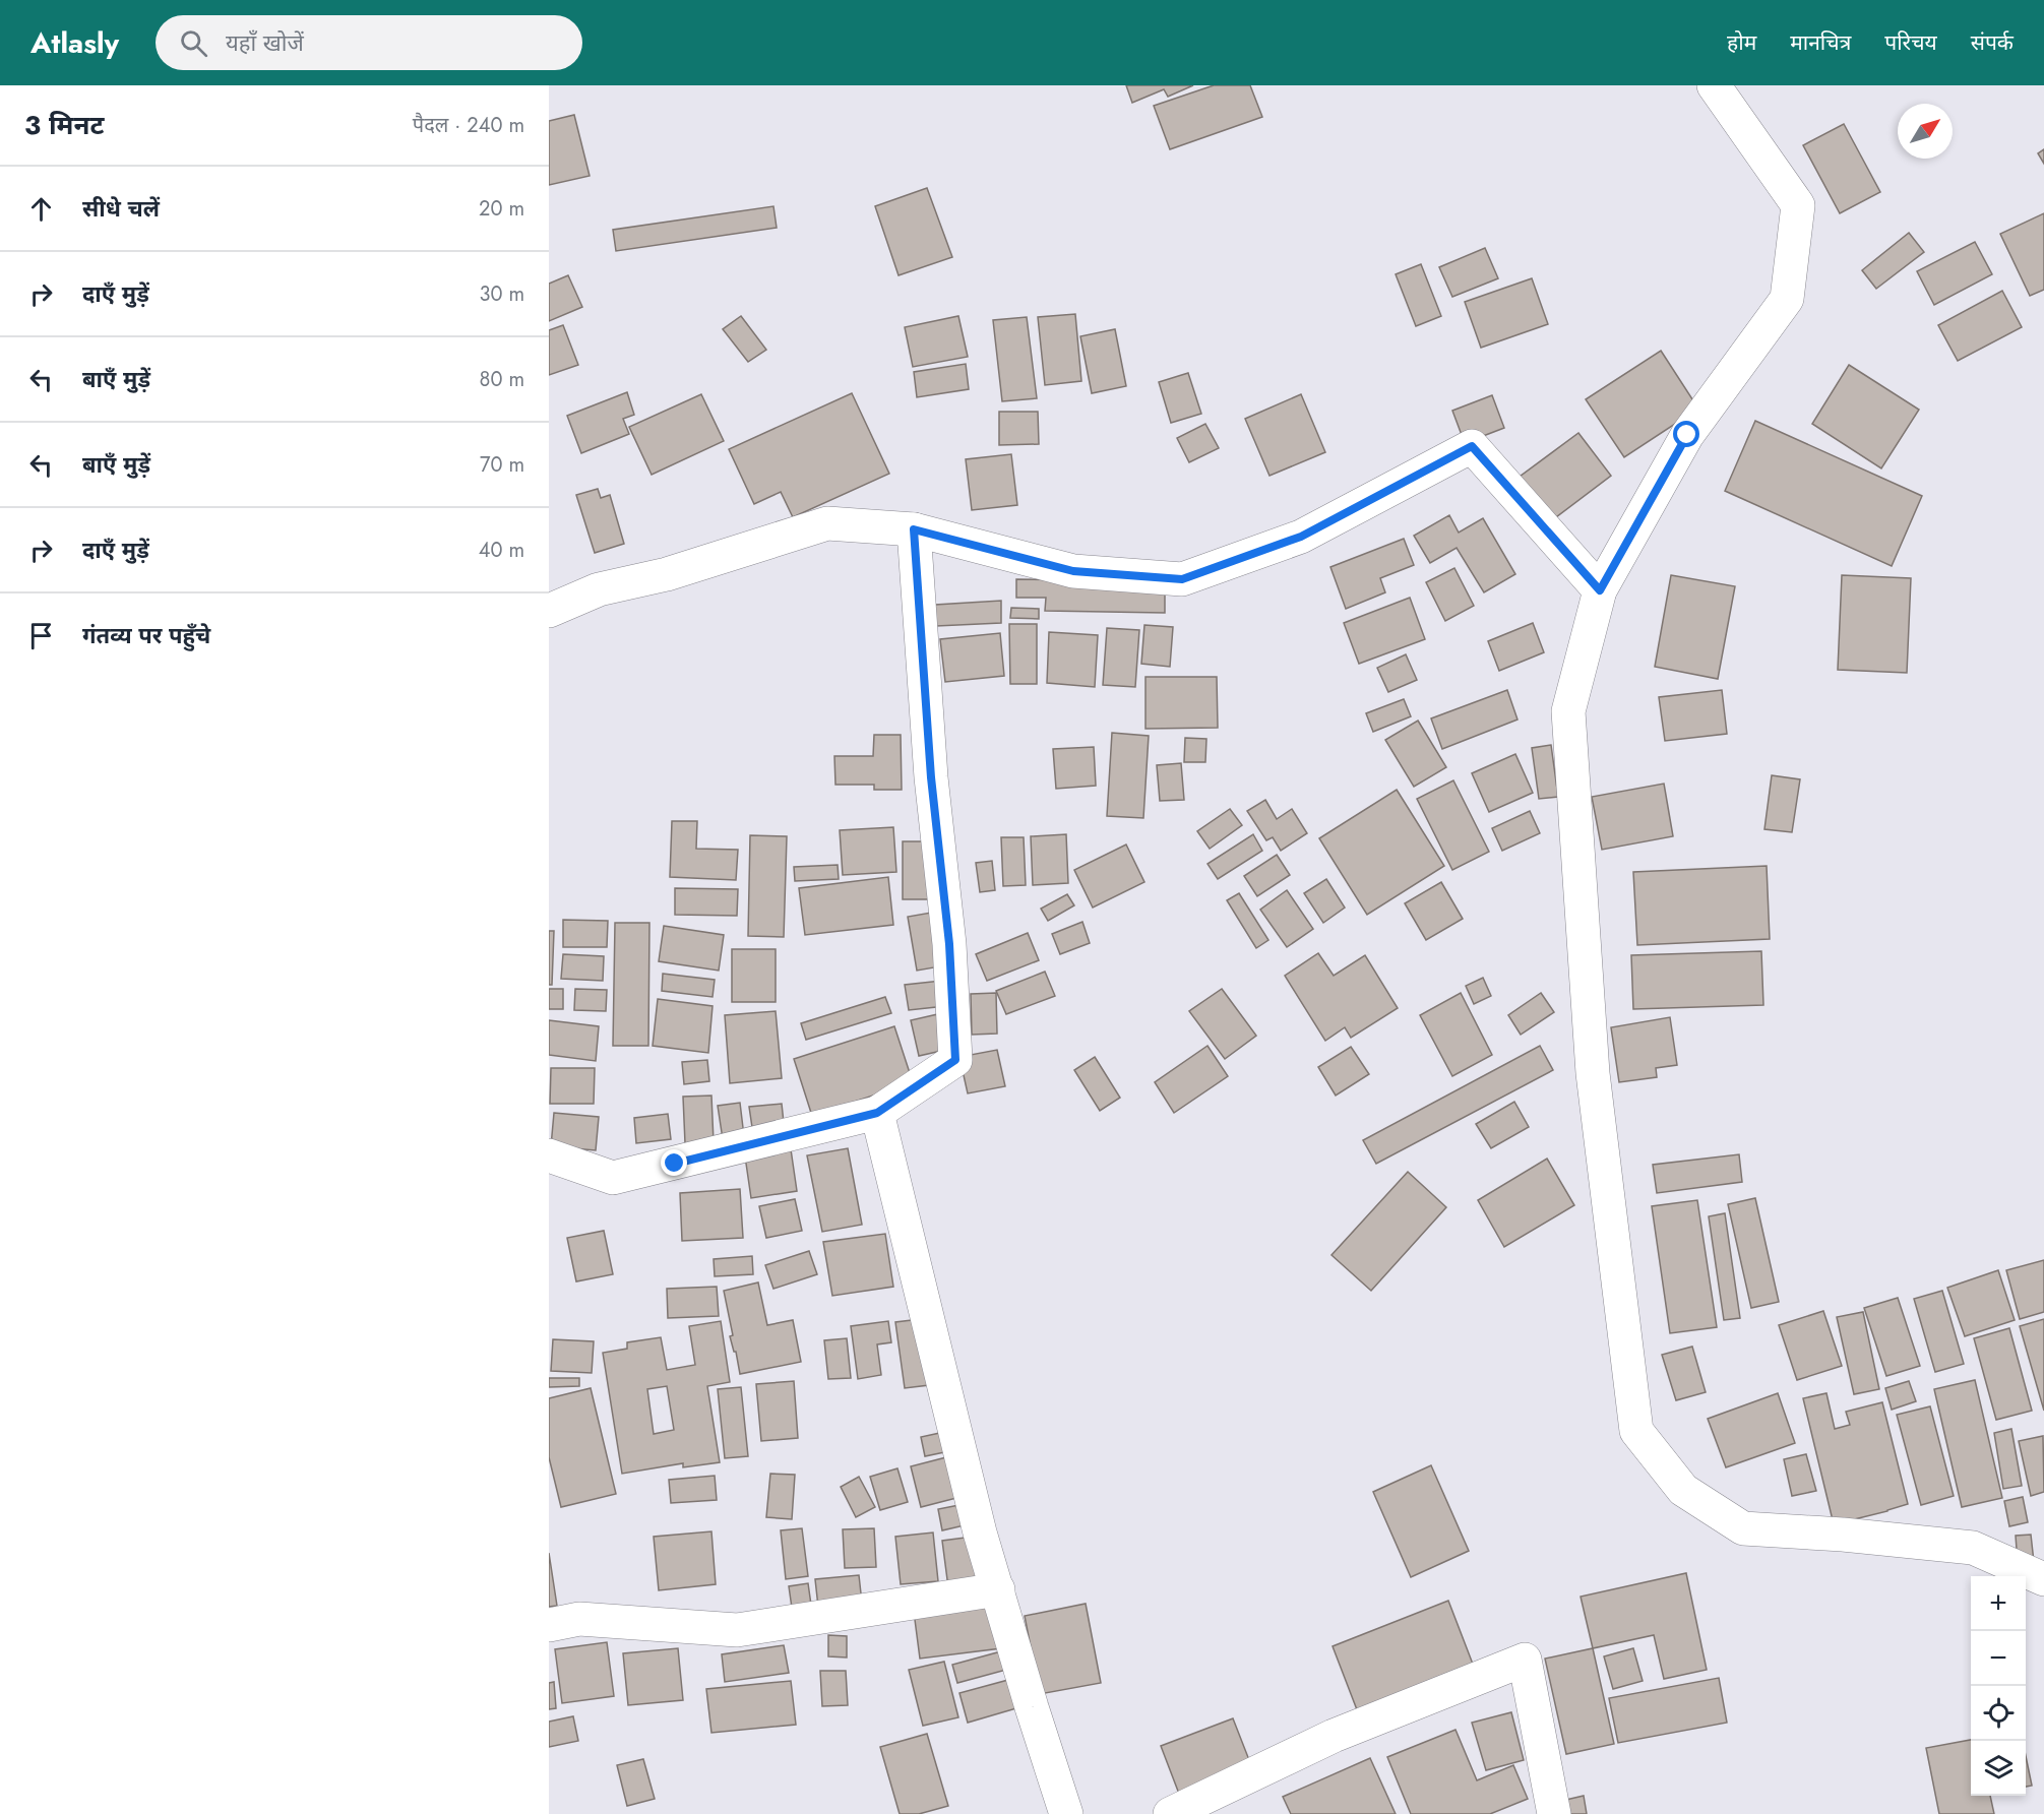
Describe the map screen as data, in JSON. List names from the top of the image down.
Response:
{
  "north": "top right",
  "page": {
    "header": "Atlasly",
    "search": "यहाँ खोजें",
    "nav": [
      "होम",
      "मानचित्र",
      "परिचय",
      "संपर्क"
    ],
    "heading": ["3 मिनट", "पैदल · 240 m"],
    "list": [
      ["सीधे चलें", "20 m"],
      ["दाएँ मुड़ें", "30 m"],
      ["बाएँ मुड़ें", "80 m"],
      ["बाएँ मुड़ें", "70 m"],
      ["दाएँ मुड़ें", "40 m"],
      "गंतव्य पर पहुँचे"
    ],
    "map_buttons": ["+", "−"]
  }
}
